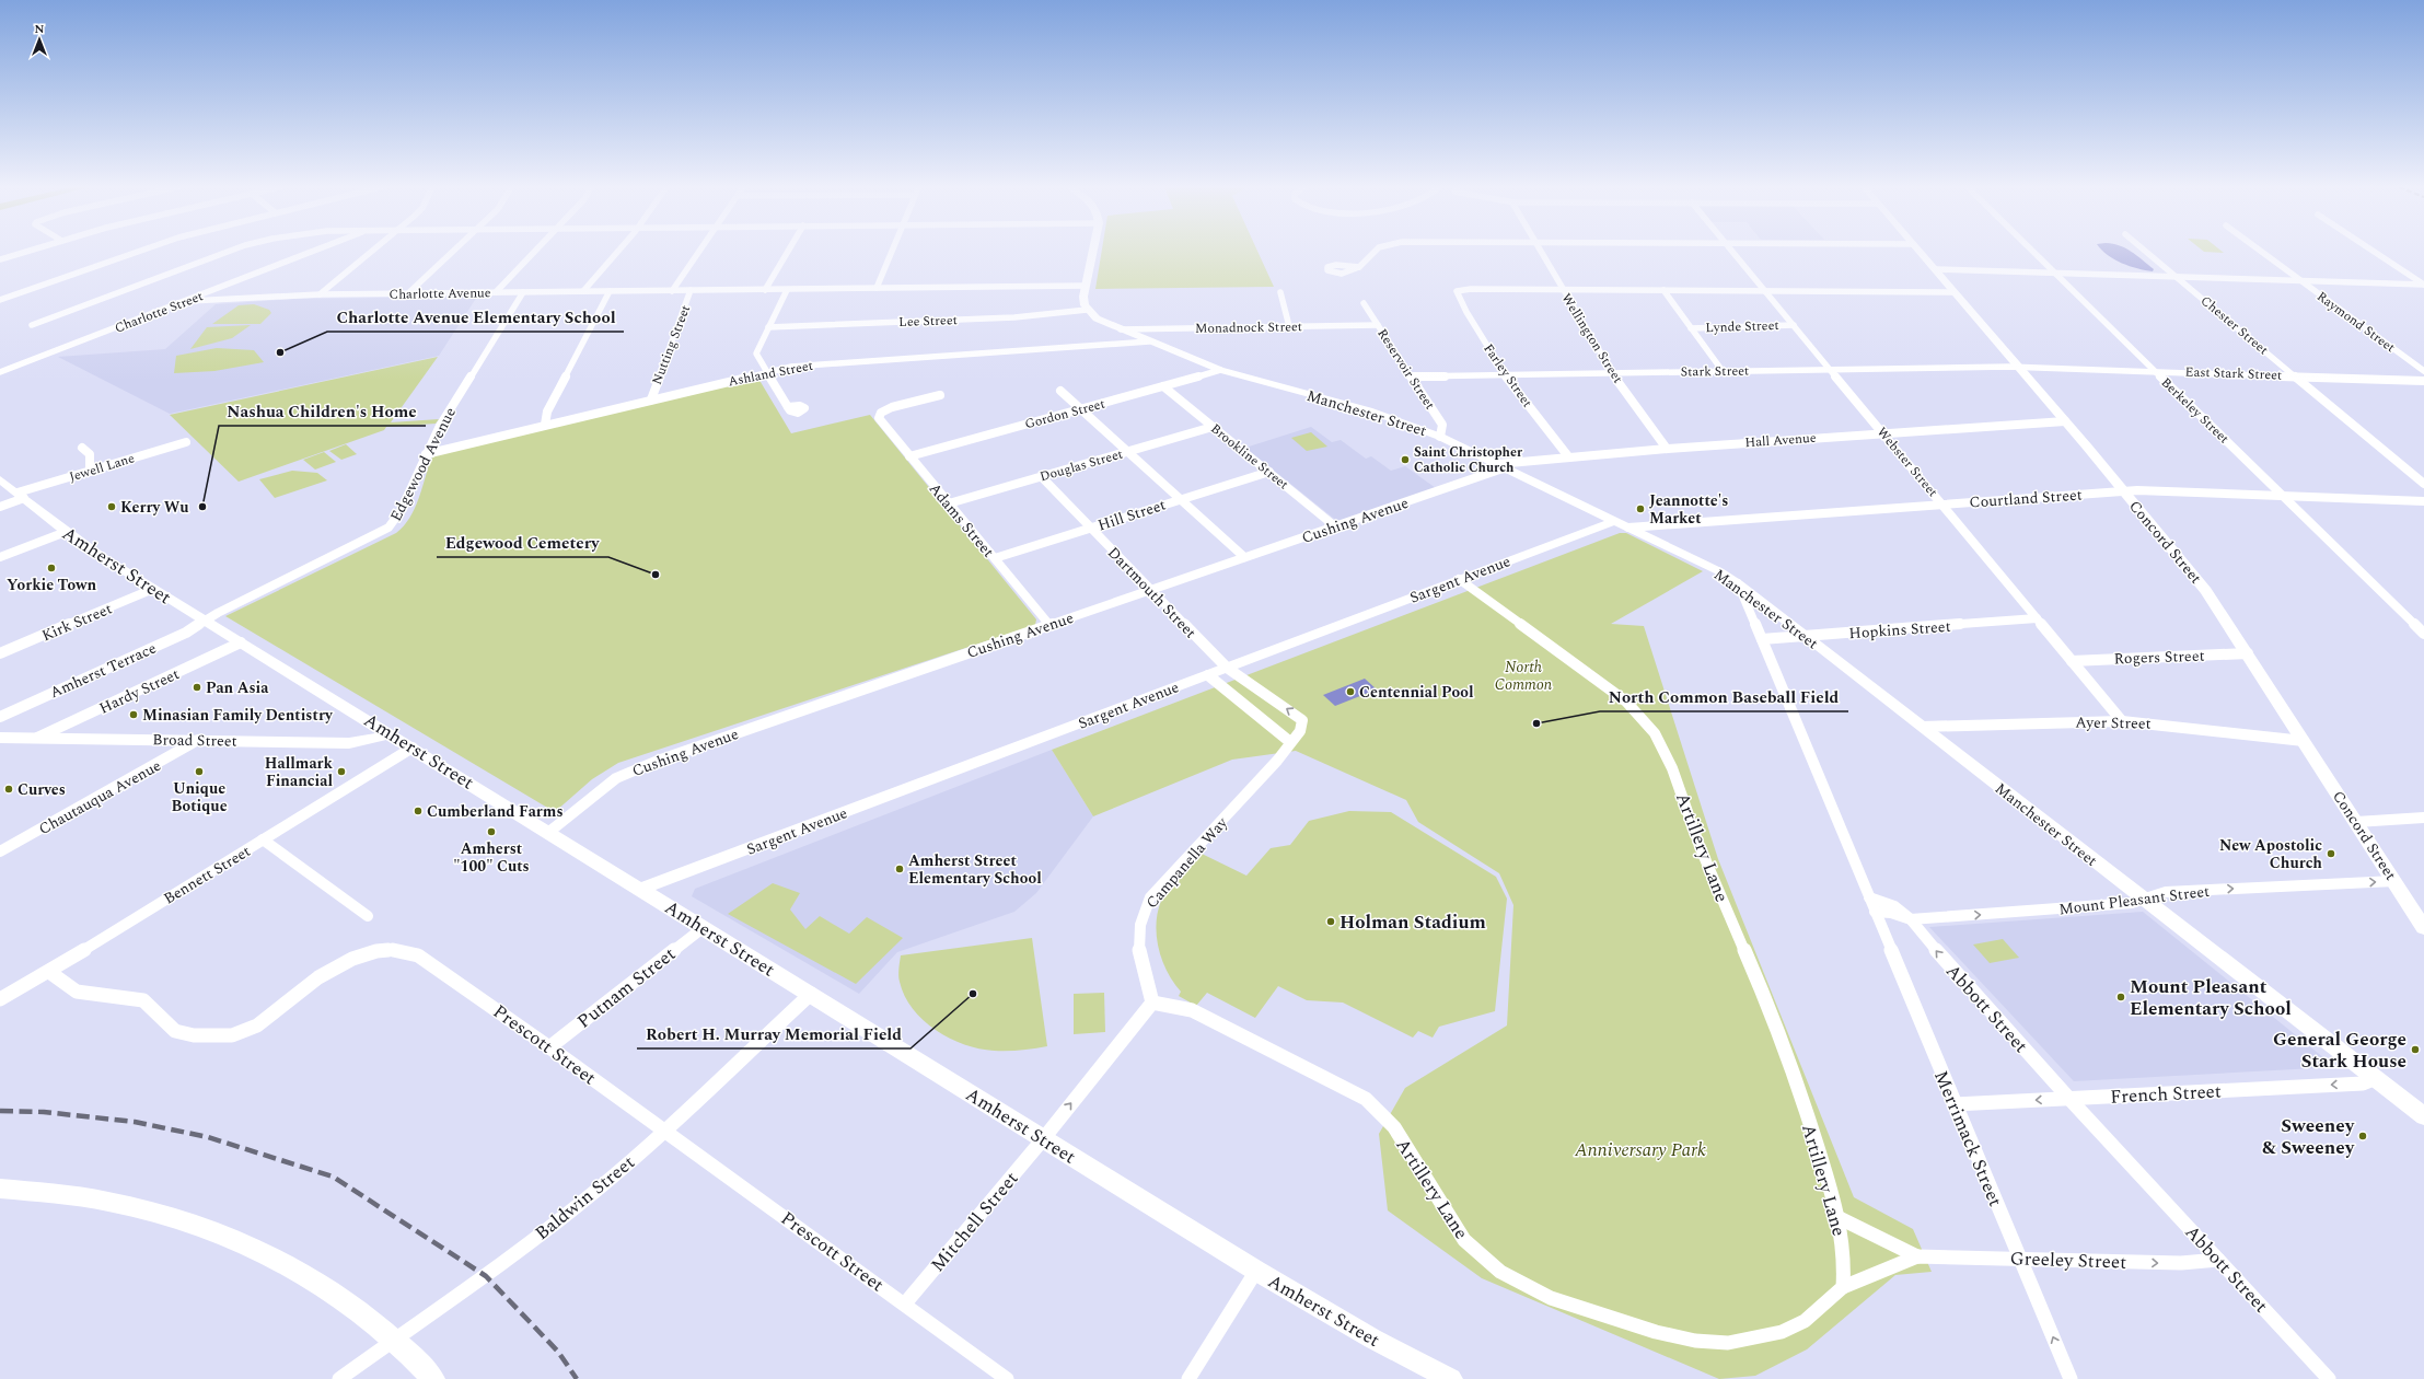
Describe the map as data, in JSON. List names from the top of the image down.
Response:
{
  "streets": {
    "main road": [
      "Manchester Street",
      "Concord Street",
      "Amherst Street",
      "Sargent Avenue",
      "Broad Street"
    ],
    "street": [
      "Charlotte Avenue",
      "Charlotte Street",
      "Lee Street",
      "Raymond Street",
      "Chester Street",
      "Lynde Street",
      "Monadnock Street",
      "Wellington Street",
      "Nutting Street",
      "Reservoir Street",
      "Stark Street",
      "Ashland Street",
      "East Stark Street",
      "Farley Street",
      "Berkeley Street",
      "Gordon Street",
      "Hall Avenue",
      "Brookline Street",
      "Webster Street",
      "Edgewood Avenue",
      "Douglas Street",
      "Jewell Lane",
      "Courtland Street",
      "Hill Street",
      "Adams Street",
      "Cushing Avenue",
      "Dartmouth Street",
      "Kirk Street",
      "Hopkins Street",
      "Rogers Street",
      "Amherst Terrace",
      "Hardy Street",
      "Ayer Street",
      "Chautauqua Avenue",
      "Artillery Lane",
      "Campanella Way",
      "Bennett Street",
      "Mount Pleasant Street",
      "Putnam Street",
      "Abbott Street",
      "Prescott Street",
      "French Street",
      "Merrimack Street",
      "Baldwin Street",
      "Mitchell Street",
      "Greeley Street"
    ]
  },
  "crossings": [
    ["Charlotte Avenue", "Charlotte Street"],
    ["Charlotte Avenue", "Nutting Street"],
    ["Charlotte Avenue", "Edgewood Avenue"],
    ["Lee Street", "Manchester Street"],
    ["Chester Street", "East Stark Street"],
    ["Lynde Street", "Webster Street"],
    ["Monadnock Street", "Reservoir Street"],
    ["Monadnock Street", "Manchester Street"],
    ["Wellington Street", "Stark Street"],
    ["Wellington Street", "Farley Street"],
    ["Wellington Street", "Hall Avenue"],
    ["Nutting Street", "Ashland Street"],
    ["Reservoir Street", "Stark Street"],
    ["Reservoir Street", "Manchester Street"],
    ["Stark Street", "East Stark Street"],
    ["Stark Street", "Farley Street"],
    ["Stark Street", "Webster Street"],
    ["Stark Street", "Concord Street"],
    ["Ashland Street", "Manchester Street"],
    ["Ashland Street", "Edgewood Avenue"],
    ["East Stark Street", "Berkeley Street"],
    ["East Stark Street", "Concord Street"],
    ["Farley Street", "Hall Avenue"],
    ["Berkeley Street", "Courtland Street"],
    ["Manchester Street", "Gordon Street"],
    ["Manchester Street", "Hall Avenue"],
    ["Manchester Street", "Courtland Street"],
    ["Manchester Street", "Cushing Avenue"],
    ["Manchester Street", "Sargent Avenue"],
    ["Manchester Street", "Hopkins Street"],
    ["Manchester Street", "Ayer Street"],
    ["Manchester Street", "Mount Pleasant Street"],
    ["Manchester Street", "French Street"],
    ["Gordon Street", "Brookline Street"],
    ["Gordon Street", "Adams Street"],
    ["Hall Avenue", "Webster Street"],
    ["Hall Avenue", "Cushing Avenue"],
    ["Hall Avenue", "Concord Street"],
    ["Brookline Street", "Douglas Street"],
    ["Brookline Street", "Hill Street"],
    ["Brookline Street", "Cushing Avenue"],
    ["Webster Street", "Courtland Street"],
    ["Webster Street", "Hopkins Street"],
    ["Webster Street", "Rogers Street"],
    ["Webster Street", "Ayer Street"],
    ["Edgewood Avenue", "Amherst Street"],
    ["Edgewood Avenue", "Amherst Terrace"],
    ["Douglas Street", "Adams Street"],
    ["Douglas Street", "Dartmouth Street"],
    ["Jewell Lane", "Amherst Street"],
    ["Courtland Street", "Concord Street"],
    ["Courtland Street", "Sargent Avenue"],
    ["Hill Street", "Adams Street"],
    ["Hill Street", "Dartmouth Street"],
    ["Adams Street", "Cushing Avenue"],
    ["Cushing Avenue", "Amherst Street"],
    ["Cushing Avenue", "Dartmouth Street"],
    ["Concord Street", "Rogers Street"],
    ["Concord Street", "Ayer Street"],
    ["Concord Street", "Mount Pleasant Street"],
    ["Amherst Street", "Sargent Avenue"],
    ["Amherst Street", "Kirk Street"],
    ["Amherst Street", "Amherst Terrace"],
    ["Amherst Street", "Hardy Street"],
    ["Amherst Street", "Broad Street"],
    ["Amherst Street", "Bennett Street"],
    ["Amherst Street", "Putnam Street"],
    ["Amherst Street", "Baldwin Street"],
    ["Amherst Street", "Mitchell Street"],
    ["Sargent Avenue", "Dartmouth Street"],
    ["Sargent Avenue", "Artillery Lane"],
    ["Sargent Avenue", "Campanella Way"],
    ["Dartmouth Street", "Campanella Way"],
    ["Hardy Street", "Broad Street"],
    ["Broad Street", "Chautauqua Avenue"],
    ["Artillery Lane", "Campanella Way"],
    ["Artillery Lane", "Mitchell Street"],
    ["Artillery Lane", "Greeley Street"],
    ["Campanella Way", "Mitchell Street"],
    ["Bennett Street", "Prescott Street"],
    ["Mount Pleasant Street", "Abbott Street"],
    ["Mount Pleasant Street", "Merrimack Street"],
    ["Putnam Street", "Prescott Street"],
    ["Abbott Street", "French Street"],
    ["Abbott Street", "Merrimack Street"],
    ["Abbott Street", "Greeley Street"],
    ["Prescott Street", "Baldwin Street"],
    ["Prescott Street", "Mitchell Street"],
    ["French Street", "Merrimack Street"],
    ["Merrimack Street", "Greeley Street"]
  ],
  "one_way": [
    "Mount Pleasant Street",
    "Abbott Street",
    "French Street",
    "Mitchell Street",
    "Greeley Street"
  ],
  "parks": ["North Common", "Anniversary Park"],
  "places": [
    "Charlotte Avenue Elementary School",
    "Saint Christopher Catholic Church",
    "Kerry Wu",
    "Nashua Children's Home",
    "Jeannotte's Market",
    "Yorkie Town",
    "Edgewood Cemetery",
    "Pan Asia",
    "Centennial Pool",
    "Minasian Family Dentistry",
    "North Common Baseball Field",
    "Unique Botique",
    "Hallmark Financial",
    "Curves",
    "Cumberland Farms",
    "Amherst \"100\" Cuts",
    "New Apostolic Church",
    "Amherst Street Elementary School",
    "Holman Stadium",
    "Robert H. Murray Memorial Field",
    "Mount Pleasant Elementary School",
    "General George Stark House",
    "Sweeney & Sweeney"
  ],
  "north": "top"
}
